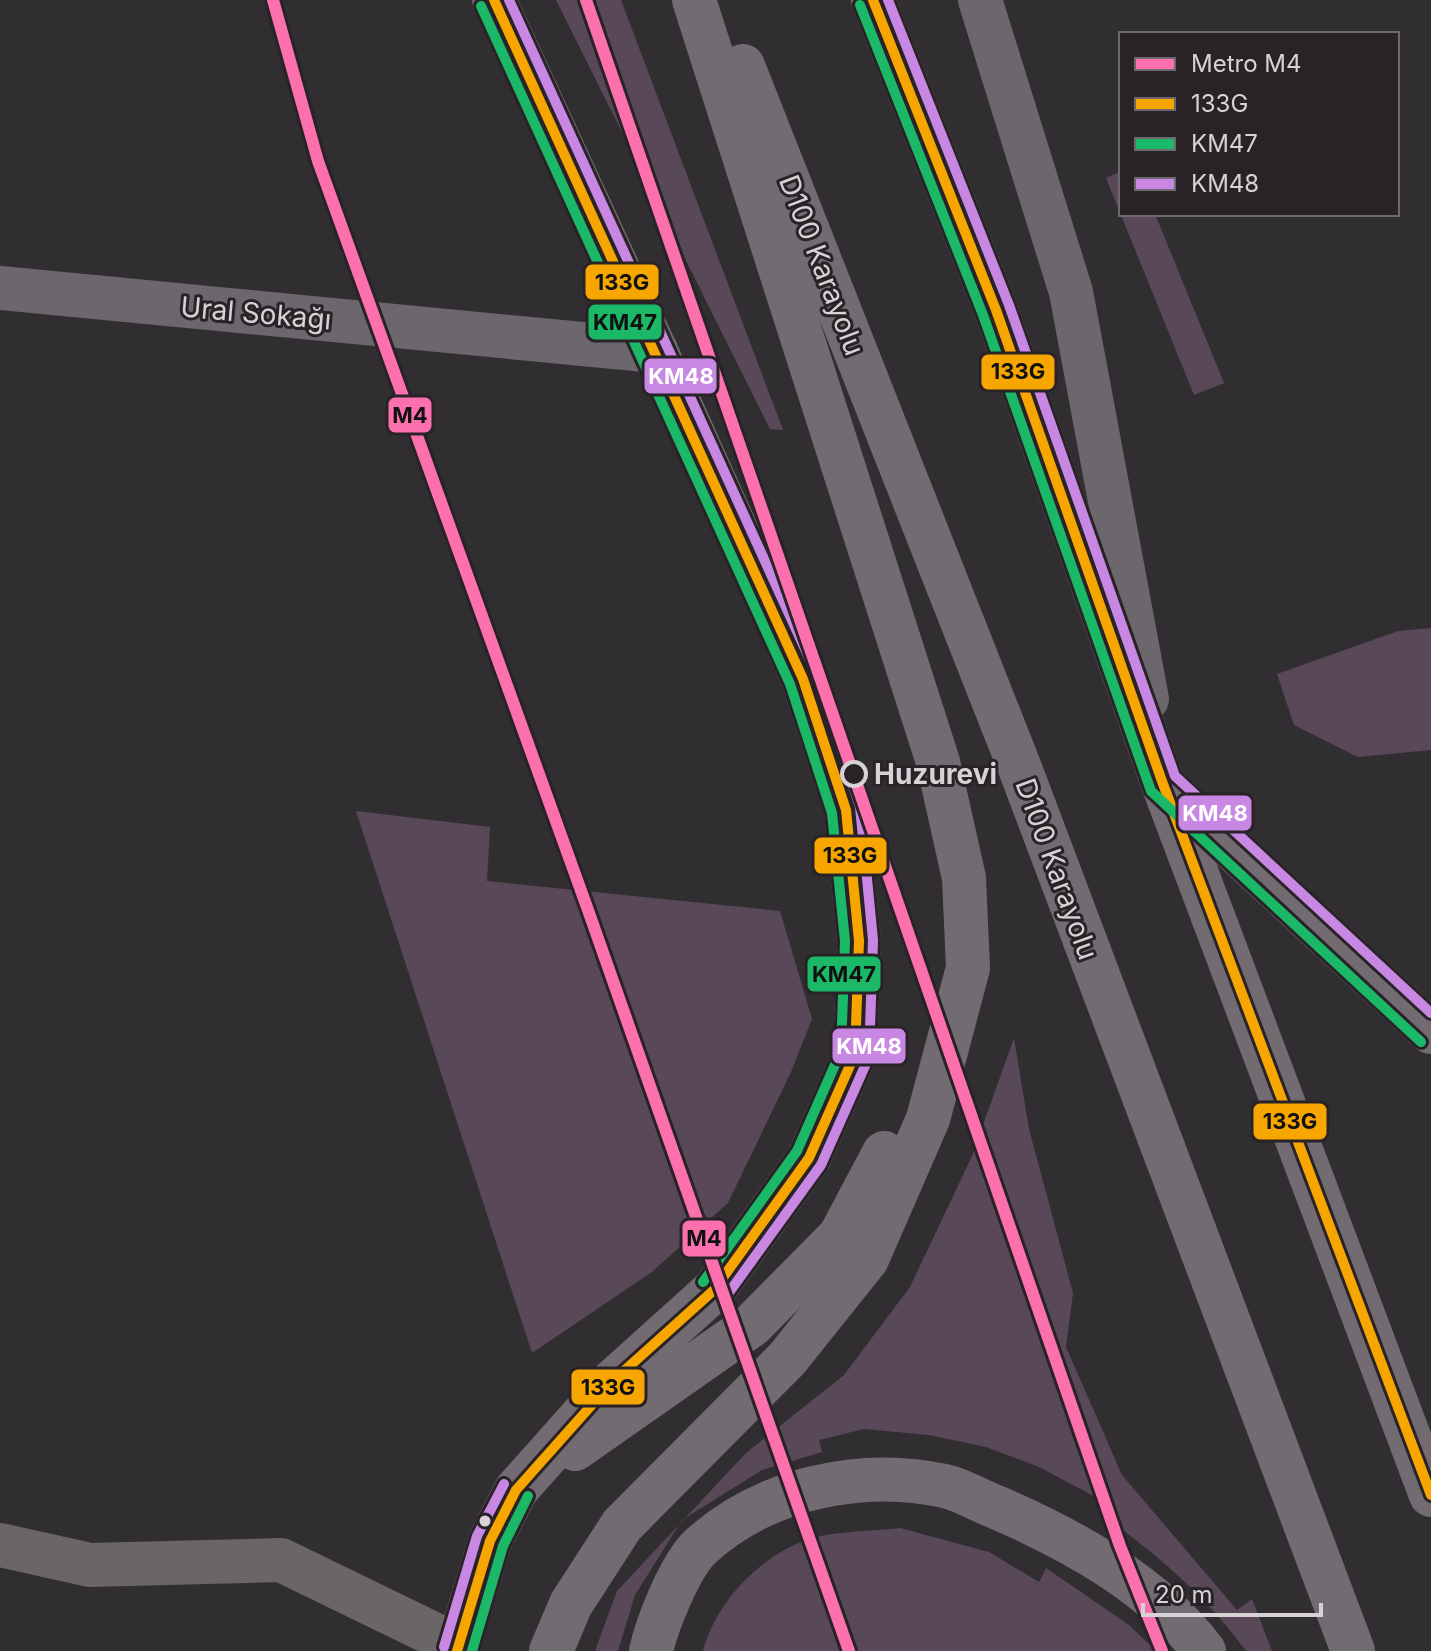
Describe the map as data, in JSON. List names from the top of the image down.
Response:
{
  "streets": {
    "highway": ["D100 Karayolu"],
    "main road": ["Ural Sokağı"]
  },
  "places": ["Huzurevi"],
  "lines": [
    "metro line M4",
    "transit line 133G",
    "transit line KM48",
    "transit line KM47"
  ],
  "legend": [
    "Metro M4",
    "133G",
    "KM47",
    "KM48"
  ],
  "scale_bar": "20 m"
}
